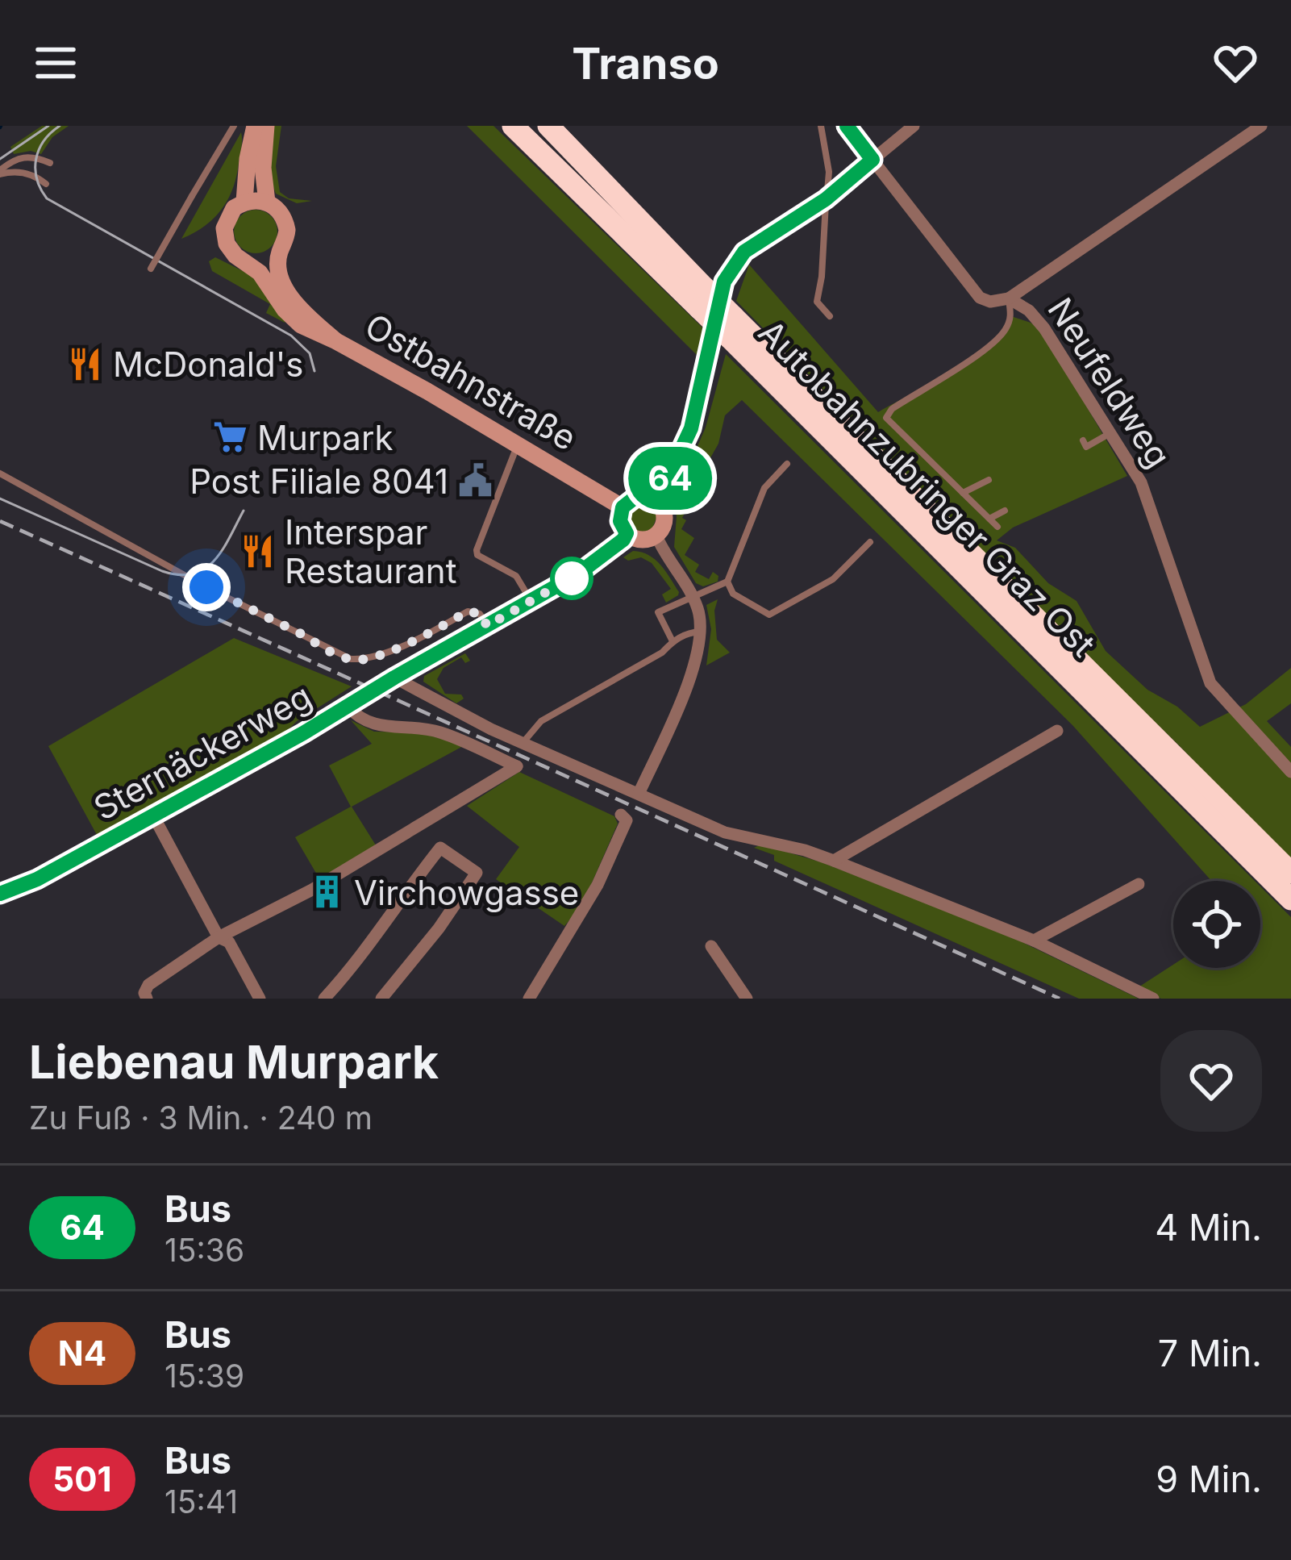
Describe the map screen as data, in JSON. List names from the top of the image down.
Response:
{
  "streets": {
    "highway": ["Autobahnzubringer Graz Ost"],
    "main road": ["Ostbahnstraße", "Neufeldweg", "Sternäckerweg"]
  },
  "crossings": [
    ["Ostbahnstraße", "Sternäckerweg"]
  ],
  "places": {
    "restaurant": ["McDonald's", "Interspar Restaurant"],
    "supermarket": ["Murpark"],
    "public building": ["Post Filiale 8041"],
    "building": ["Virchowgasse"]
  },
  "lines": ["bus line 64"],
  "page": {
    "header": "Transo",
    "on_map": "64",
    "heading": ["Liebenau Murpark", "Zu Fuß · 3 Min. · 240 m"],
    "list": [
      {
        "mark": "64",
        "name": "Bus",
        "note": "15:36",
        "value": "4 Min."
      },
      {
        "mark": "N4",
        "name": "Bus",
        "note": "15:39",
        "value": "7 Min."
      },
      {
        "mark": "501",
        "name": "Bus",
        "note": "15:41",
        "value": "9 Min."
      }
    ]
  }
}
